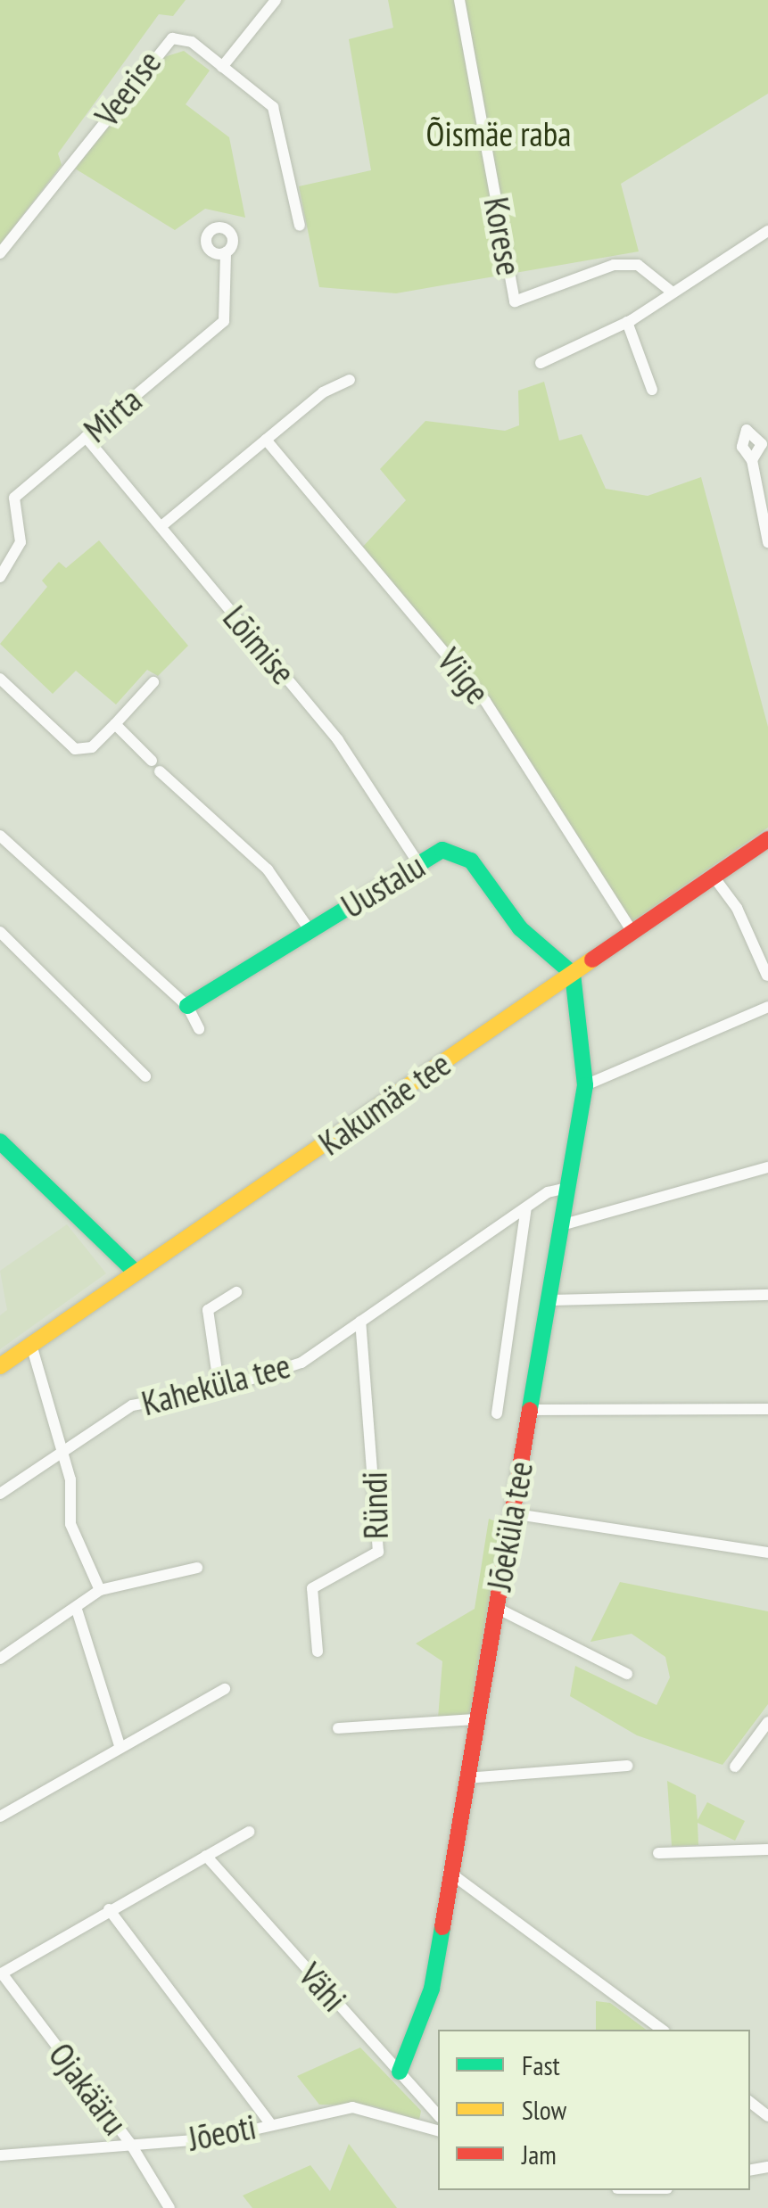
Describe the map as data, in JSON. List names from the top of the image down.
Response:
{
  "streets": {
    "street": [
      "Veerise",
      "Korese",
      "Mirta",
      "Lõimise",
      "Viige",
      "Uustalu",
      "Kakumäe tee",
      "Kaheküla tee",
      "Ründi",
      "Jõeküla tee",
      "Vähi",
      "Ojakääru",
      "Jõeoti"
    ]
  },
  "crossings": [
    ["Mirta", "Lõimise"],
    ["Lõimise", "Uustalu"],
    ["Viige", "Kakumäe tee"],
    ["Uustalu", "Kakumäe tee"],
    ["Uustalu", "Jõeküla tee"],
    ["Kakumäe tee", "Jõeküla tee"],
    ["Kaheküla tee", "Ründi"],
    ["Kaheküla tee", "Jõeküla tee"],
    ["Jõeküla tee", "Vähi"],
    ["Ojakääru", "Jõeoti"]
  ],
  "parks": ["Õismäe raba"],
  "legend": ["Fast", "Slow", "Jam"]
}
